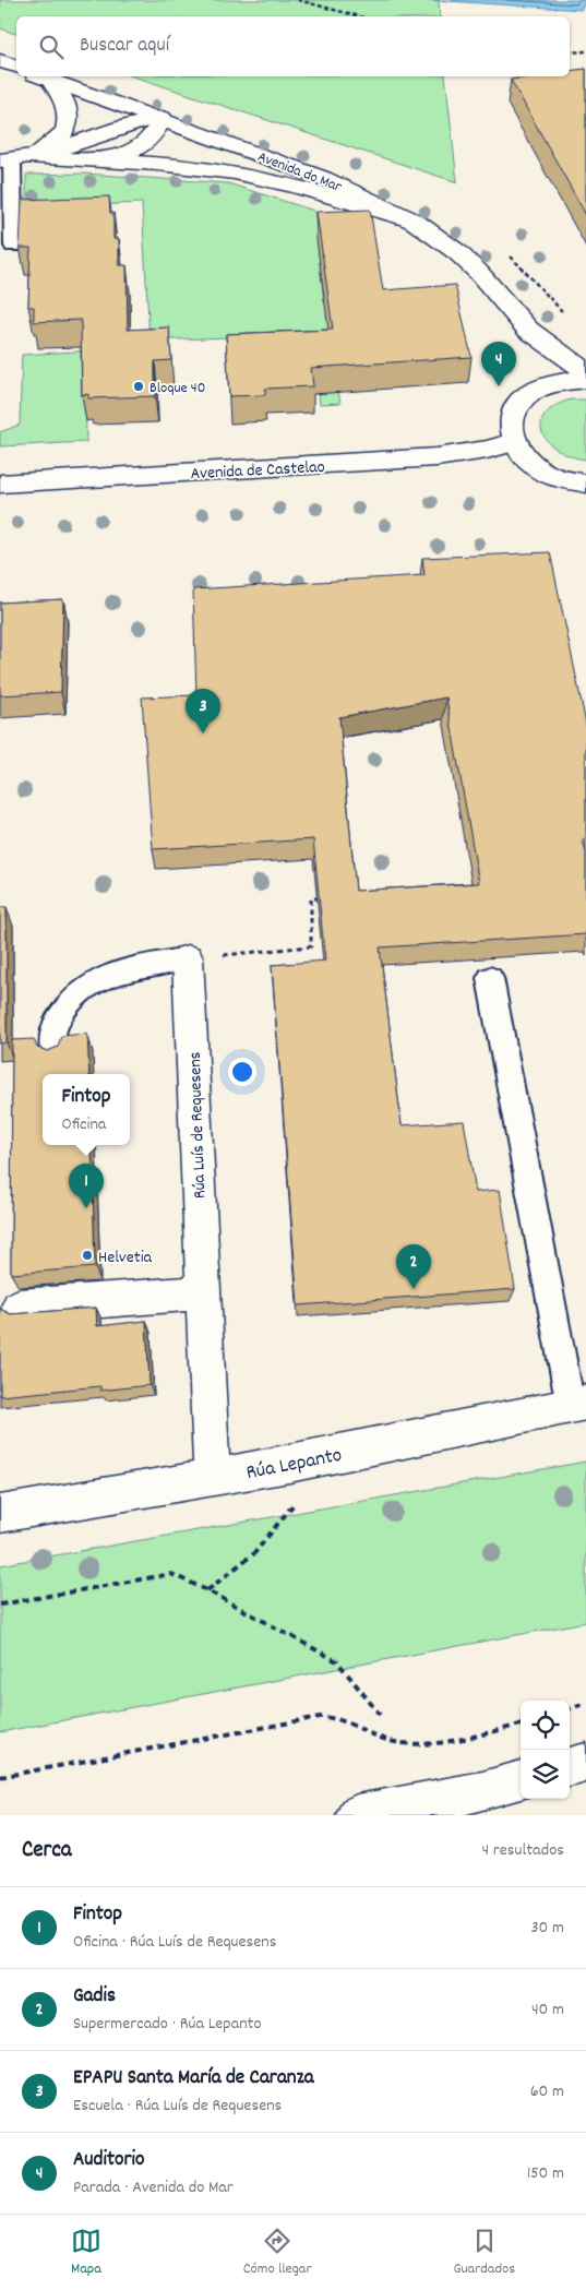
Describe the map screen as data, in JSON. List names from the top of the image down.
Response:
{
  "streets": {
    "main road": [
      "Avenida do Mar",
      "Avenida de Castelao",
      "Rúa Luís de Requesens",
      "Rúa Lepanto"
    ]
  },
  "crossings": [
    ["Rúa Luís de Requesens", "Rúa Lepanto"]
  ],
  "places": ["Bloque 40", "Helvetia"],
  "page": {
    "search": "Buscar aquí",
    "pins": [
      "4",
      "3",
      "1",
      "2"
    ],
    "popup": ["Fintop", "Oficina"],
    "heading": ["Cerca", "4 resultados"],
    "list": [
      {
        "mark": "1",
        "name": "Fintop",
        "note": "Oficina · Rúa Luís de Requesens",
        "value": "30 m"
      },
      {
        "mark": "2",
        "name": "Gadis",
        "note": "Supermercado · Rúa Lepanto",
        "value": "40 m"
      },
      {
        "mark": "3",
        "name": "EPAPU Santa María de Caranza",
        "note": "Escuela · Rúa Luís de Requesens",
        "value": "60 m"
      },
      {
        "mark": "4",
        "name": "Auditorio",
        "note": "Parada · Avenida do Mar",
        "value": "150 m"
      }
    ],
    "nav": ["Mapa", "Cómo llegar", "Guardados"]
  }
}
